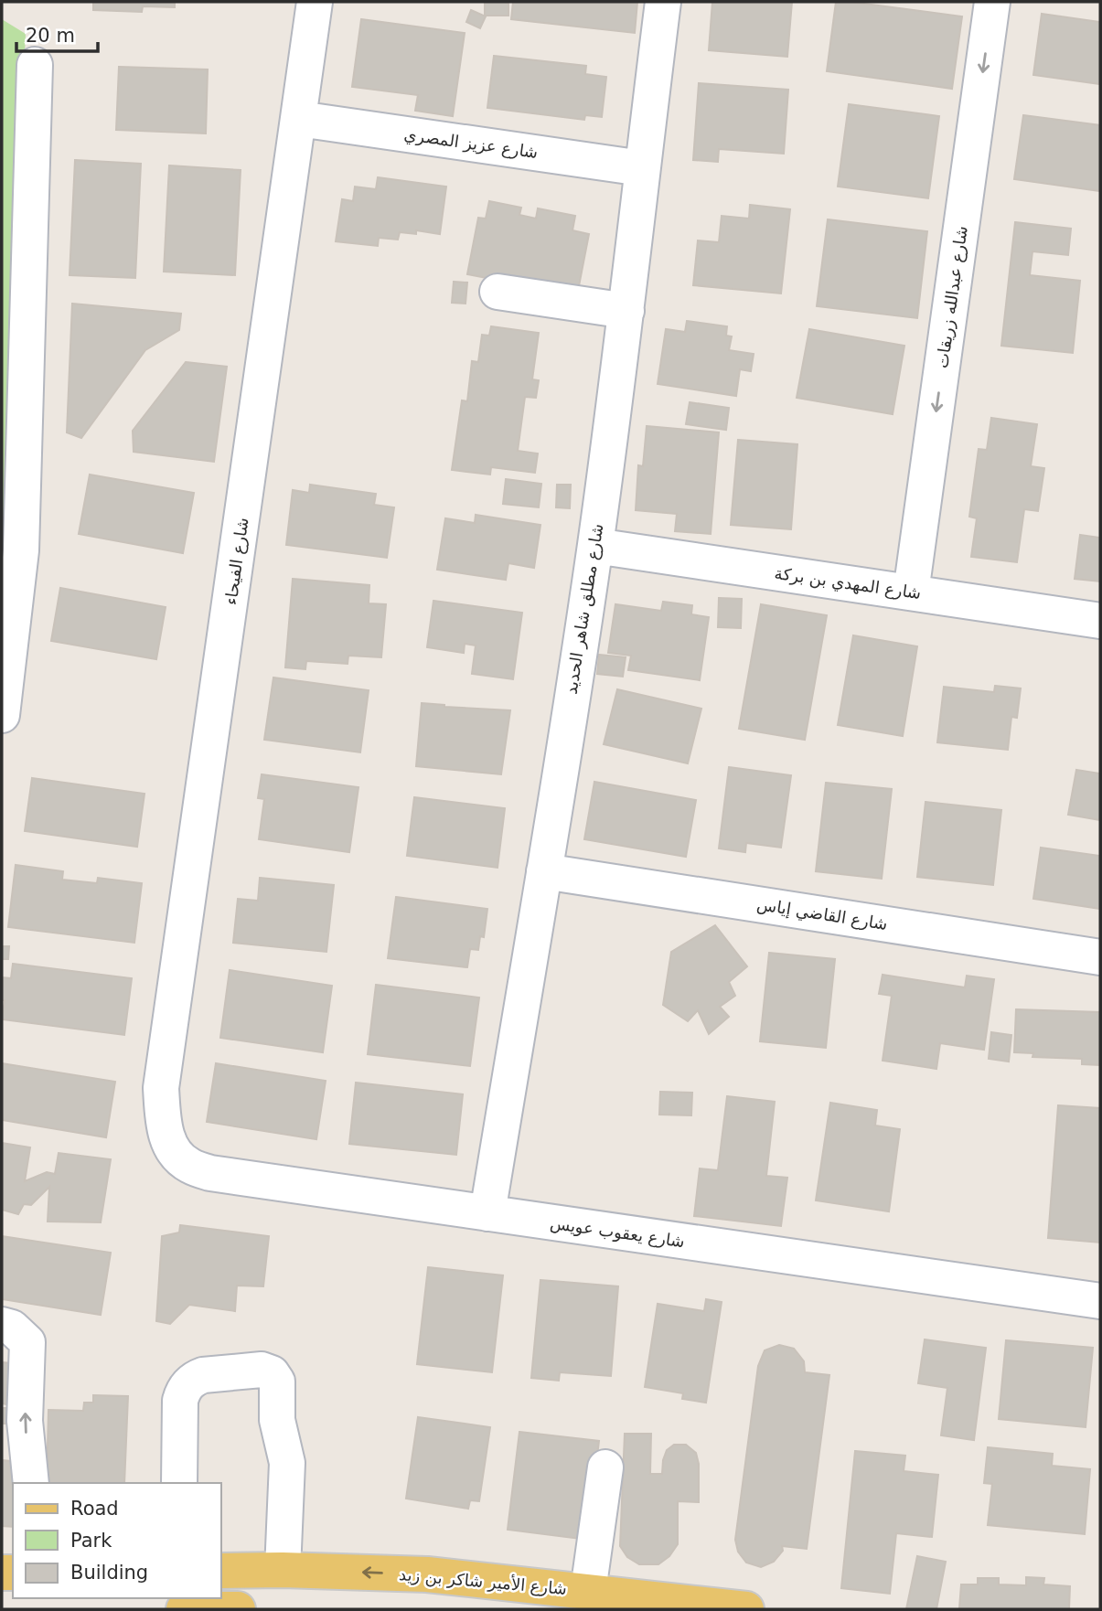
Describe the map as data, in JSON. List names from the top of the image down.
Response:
{
  "streets": {
    "main road": ["شارع الأمير شاكر بن زيد"],
    "street": [
      "شارع عزيز المصري",
      "شارع عبدالله زريقات",
      "شارع الفيحاء",
      "شارع المهدي بن بركة",
      "شارع مطلق شاهر الحديد",
      "شارع القاضي إياس",
      "شارع يعقوب عويس"
    ]
  },
  "crossings": [
    ["شارع عزيز المصري", "شارع الفيحاء"],
    ["شارع عزيز المصري", "شارع مطلق شاهر الحديد"],
    ["شارع عبدالله زريقات", "شارع المهدي بن بركة"],
    ["شارع الفيحاء", "شارع يعقوب عويس"],
    ["شارع المهدي بن بركة", "شارع مطلق شاهر الحديد"],
    ["شارع مطلق شاهر الحديد", "شارع القاضي إياس"],
    ["شارع مطلق شاهر الحديد", "شارع يعقوب عويس"]
  ],
  "one_way": ["شارع عبدالله زريقات", "شارع الأمير شاكر بن زيد"],
  "legend": ["Road", "Park", "Building"],
  "scale_bar": "20 m"
}
